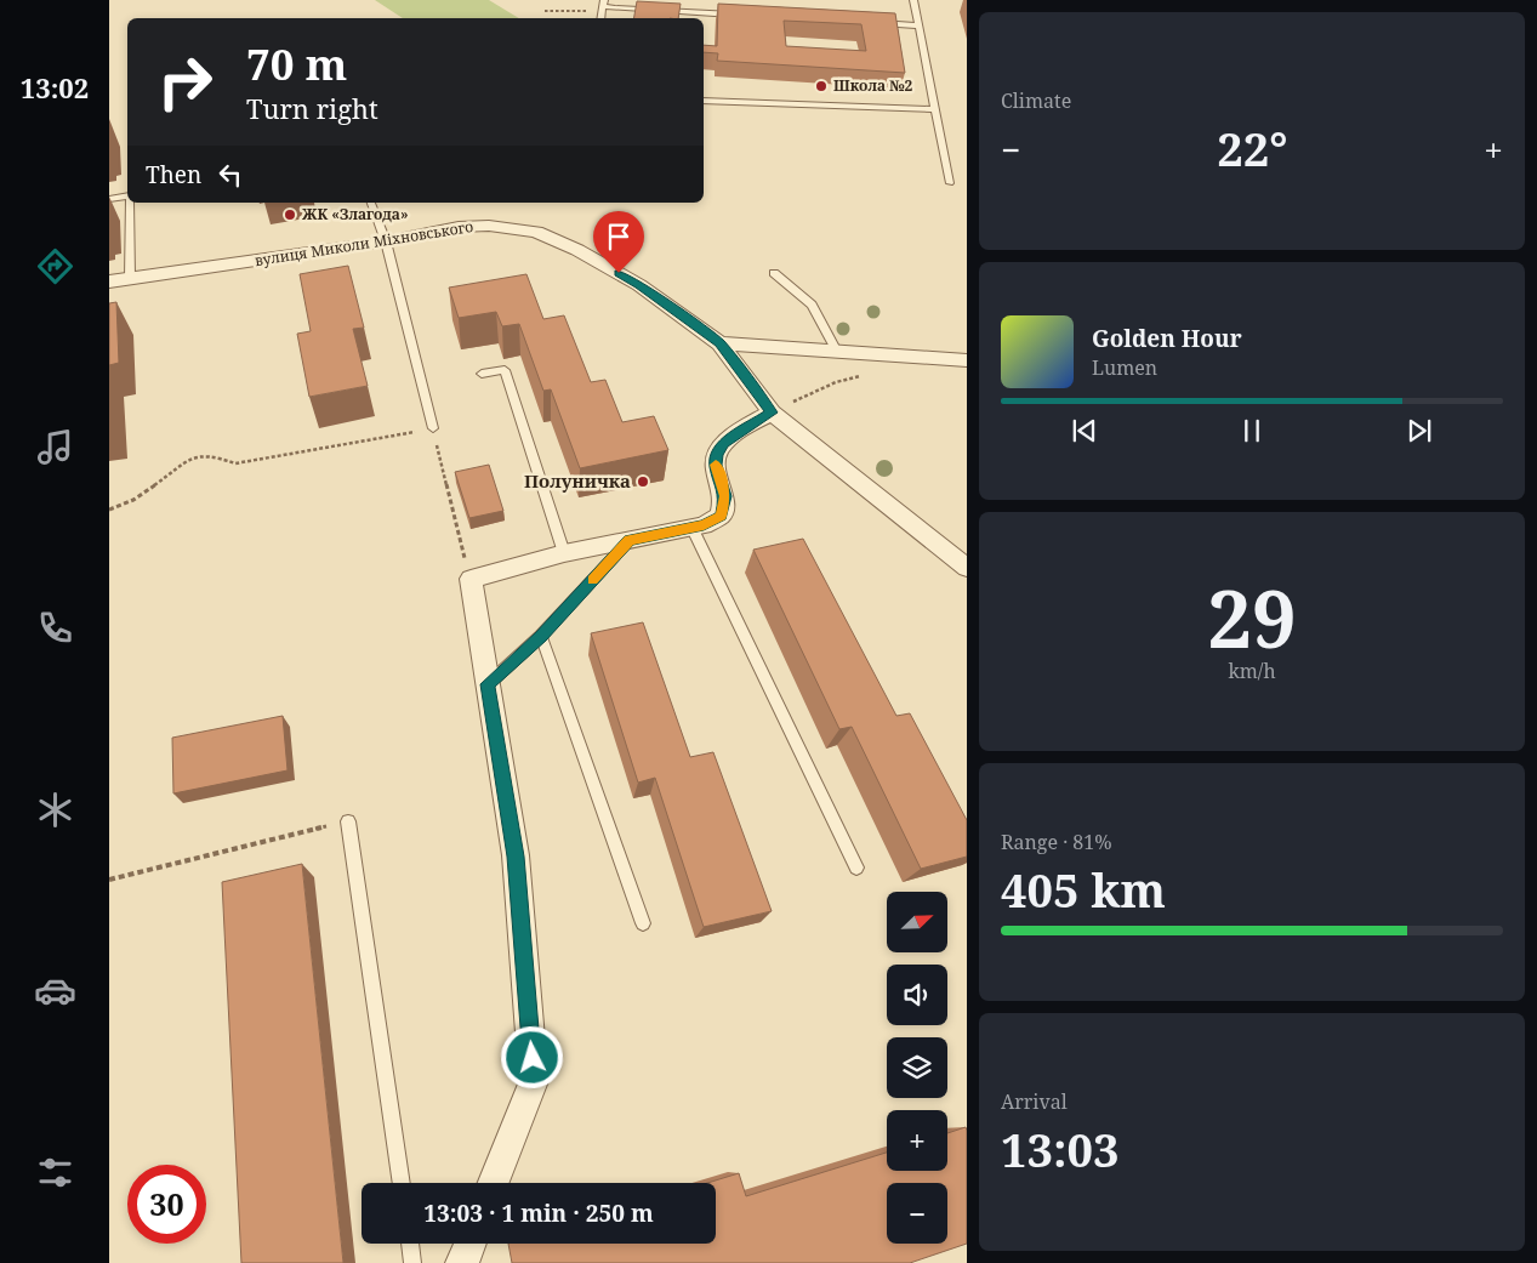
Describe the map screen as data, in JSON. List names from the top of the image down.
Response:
{
  "streets": {
    "street": ["вулиця Миколи Міхновського"]
  },
  "places": ["Школа №2", "ЖК «Злагода»", "Полуничка"],
  "north": "top right",
  "page": {
    "tabs": "13:02",
    "tile": [
      "Climate",
      ["29", "km/h"],
      ["Range · 81%", "405 km"],
      ["Arrival", "13:03"]
    ],
    "turn": ["70 m", "Turn right"],
    "heat": ["−", "22°", "+"],
    "then": "Then",
    "song": ["Golden Hour", "Lumen"],
    "map_buttons": ["+", "−"],
    "limit": "30",
    "trip": "13:03 · 1 min · 250 m"
  }
}
